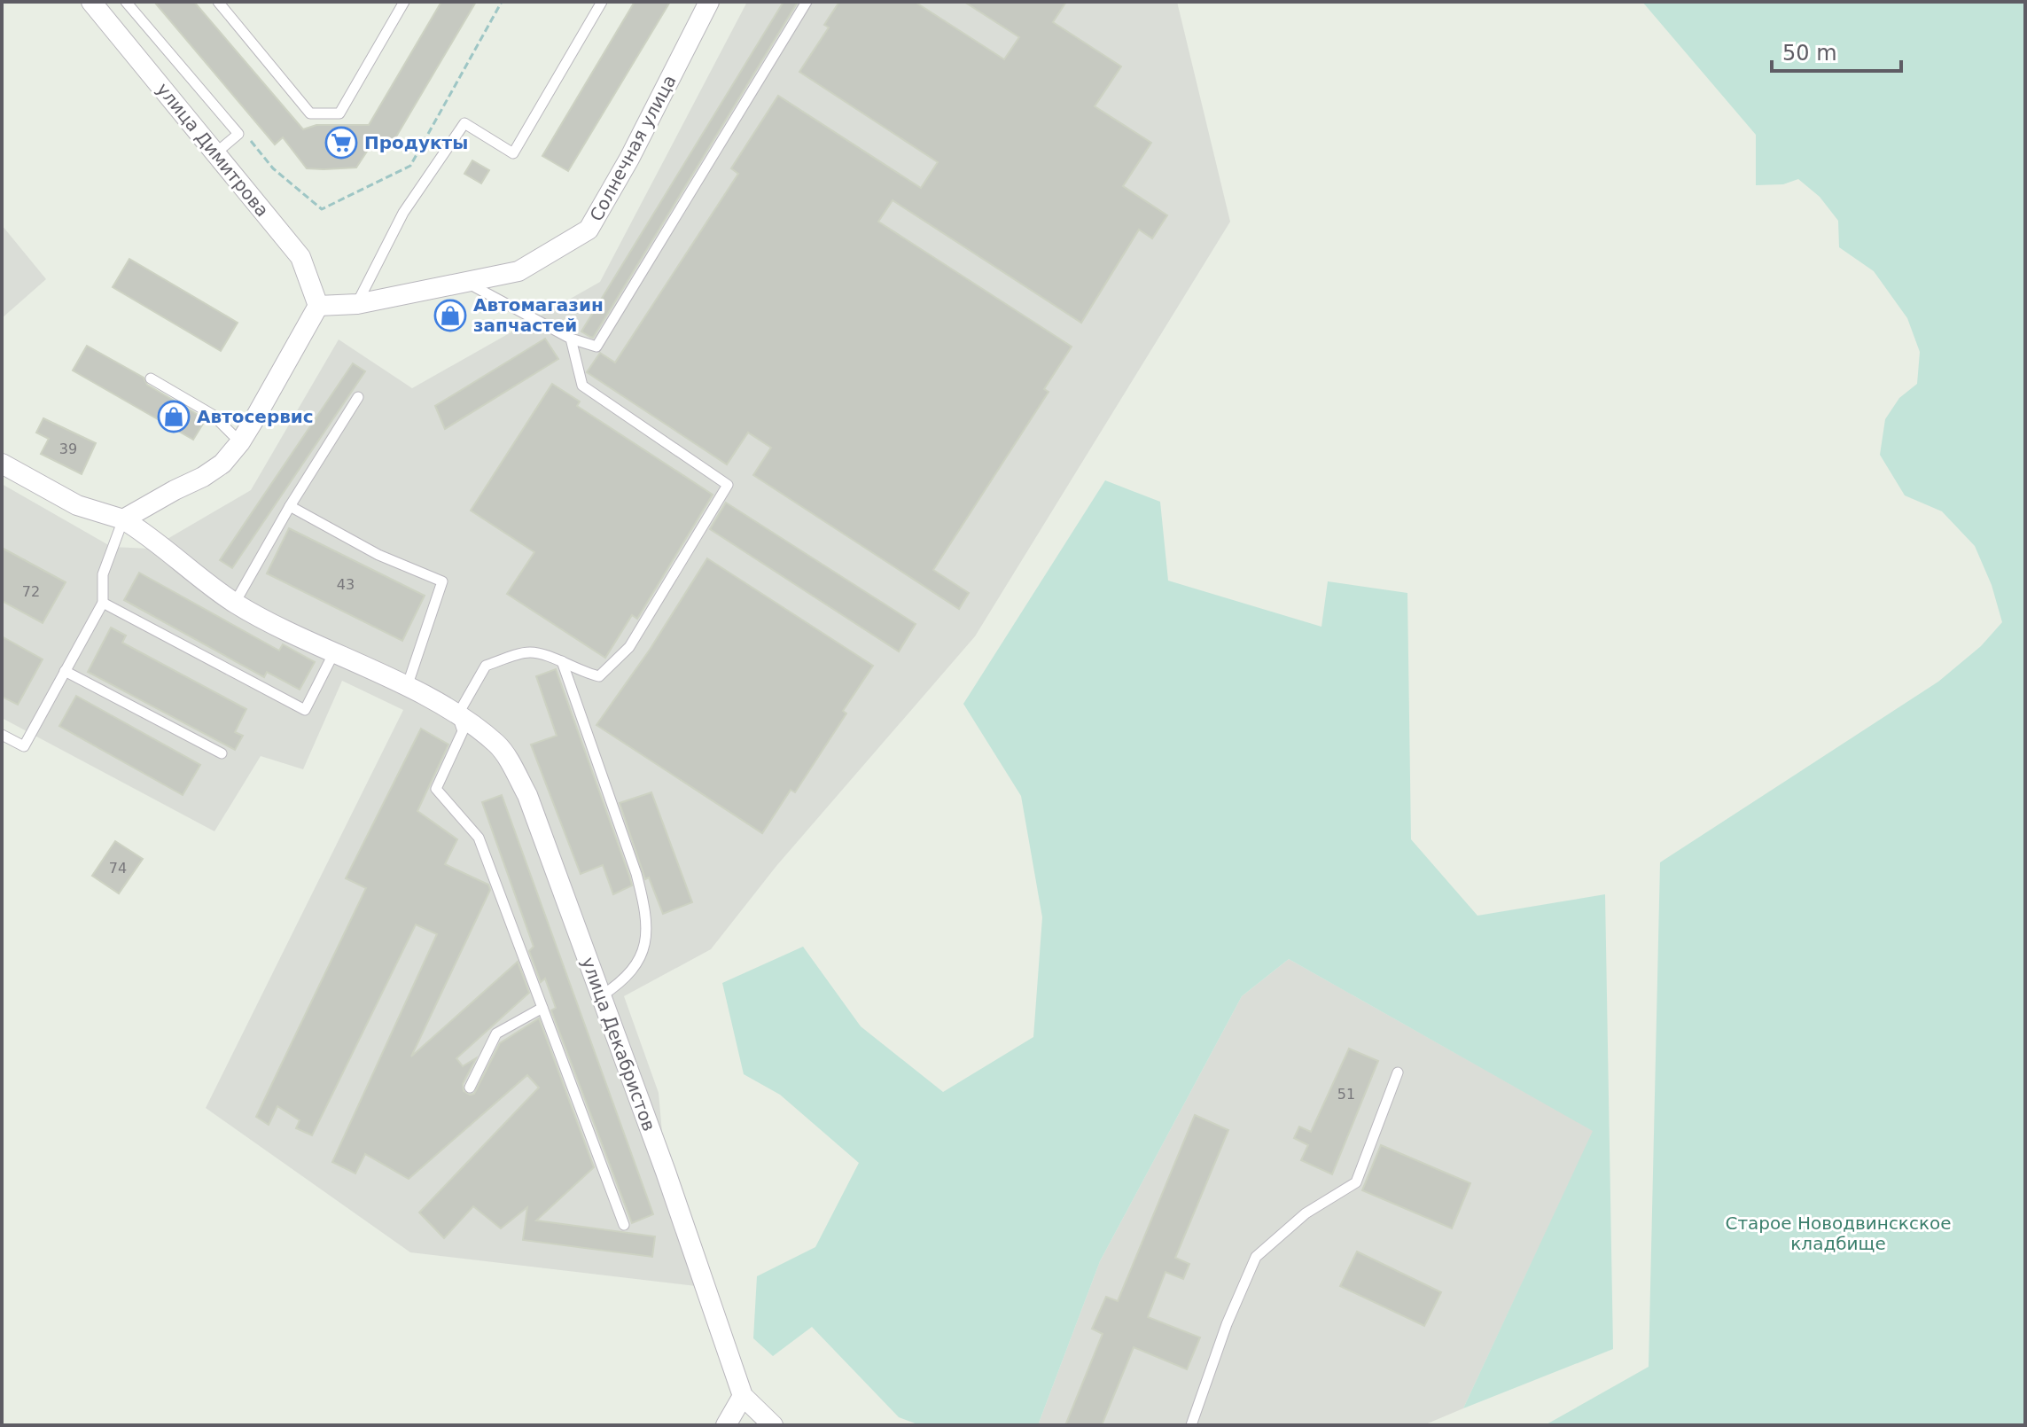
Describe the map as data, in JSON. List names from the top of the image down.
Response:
{
  "streets": {
    "street": ["Солнечная улица", "улица Димитрова", "улица Декабристов"]
  },
  "crossings": [
    ["Солнечная улица", "улица Димитрова"]
  ],
  "parks": ["Старое Новодвинскское кладбище"],
  "places": {
    "supermarket": ["Продукты"],
    "shop": ["Автомагазин запчастей", "Автосервис"]
  },
  "house_numbers": [
    "39",
    "43",
    "72",
    "74",
    "51"
  ],
  "scale_bar": "50 m"
}
